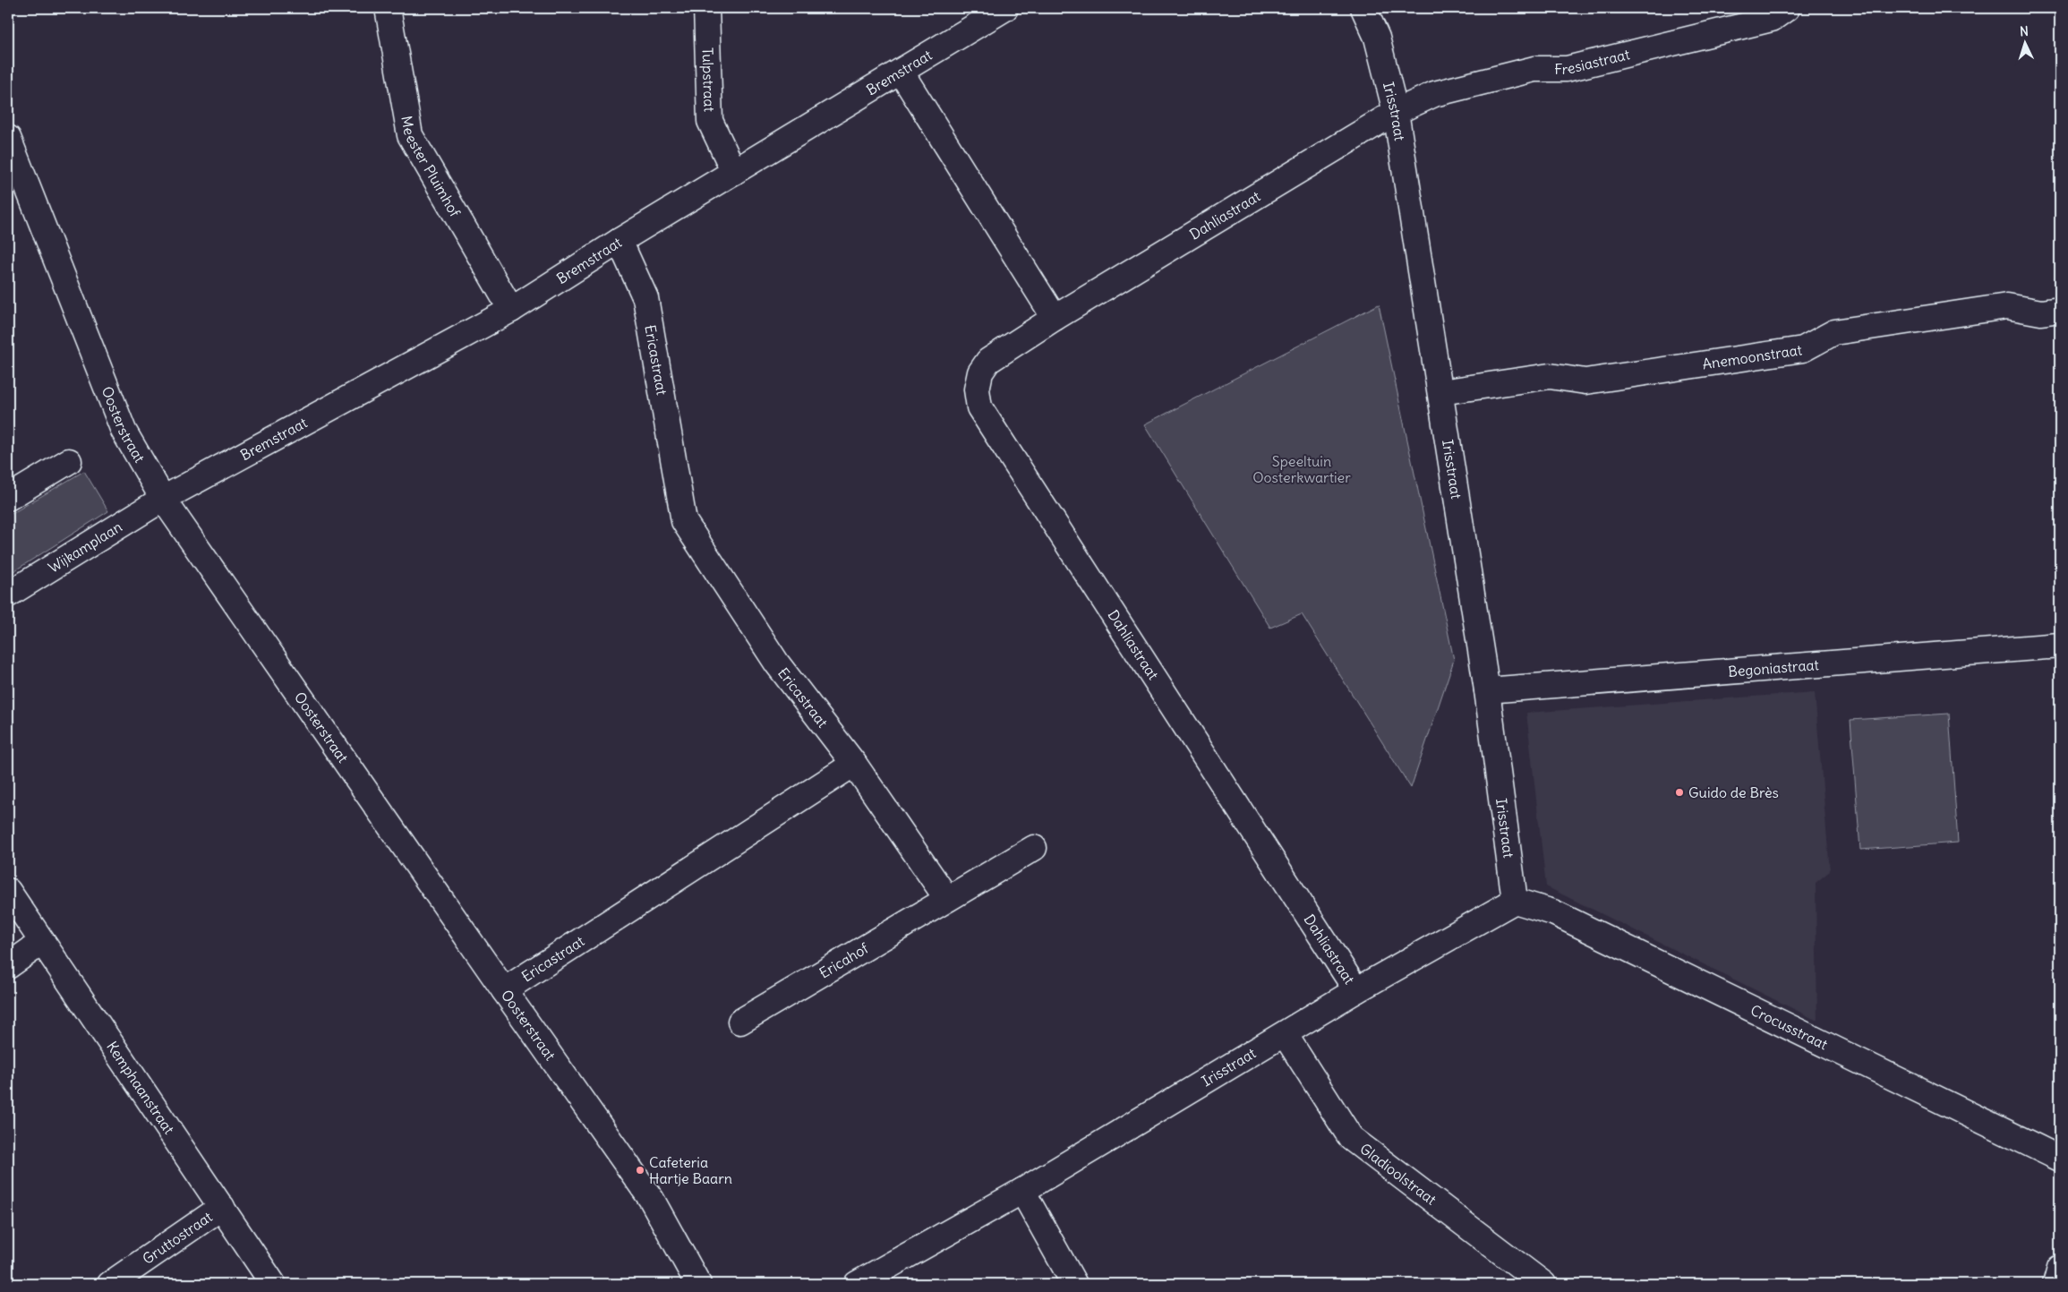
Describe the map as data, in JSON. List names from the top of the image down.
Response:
{
  "streets": {
    "street": [
      "Fresiastraat",
      "Bremstraat",
      "Tulpstraat",
      "Irisstraat",
      "Meester Pluimhof",
      "Dahliastraat",
      "Anemoonstraat",
      "Ericastraat",
      "Oosterstraat",
      "Wijkamplaan",
      "Begoniastraat",
      "Ericahof",
      "Crocusstraat",
      "Kemphaanstraat",
      "Gladioolstraat",
      "Gruttostraat"
    ]
  },
  "crossings": [
    ["Fresiastraat", "Irisstraat"],
    ["Fresiastraat", "Dahliastraat"],
    ["Bremstraat", "Tulpstraat"],
    ["Bremstraat", "Meester Pluimhof"],
    ["Bremstraat", "Ericastraat"],
    ["Bremstraat", "Oosterstraat"],
    ["Bremstraat", "Wijkamplaan"],
    ["Irisstraat", "Dahliastraat"],
    ["Irisstraat", "Anemoonstraat"],
    ["Irisstraat", "Begoniastraat"],
    ["Irisstraat", "Crocusstraat"],
    ["Irisstraat", "Gladioolstraat"],
    ["Ericastraat", "Oosterstraat"],
    ["Oosterstraat", "Wijkamplaan"],
    ["Kemphaanstraat", "Gruttostraat"]
  ],
  "parks": ["Speeltuin Oosterkwartier"],
  "places": ["Guido de Brès", "Cafeteria Hartje Baarn"],
  "north": "top"
}
